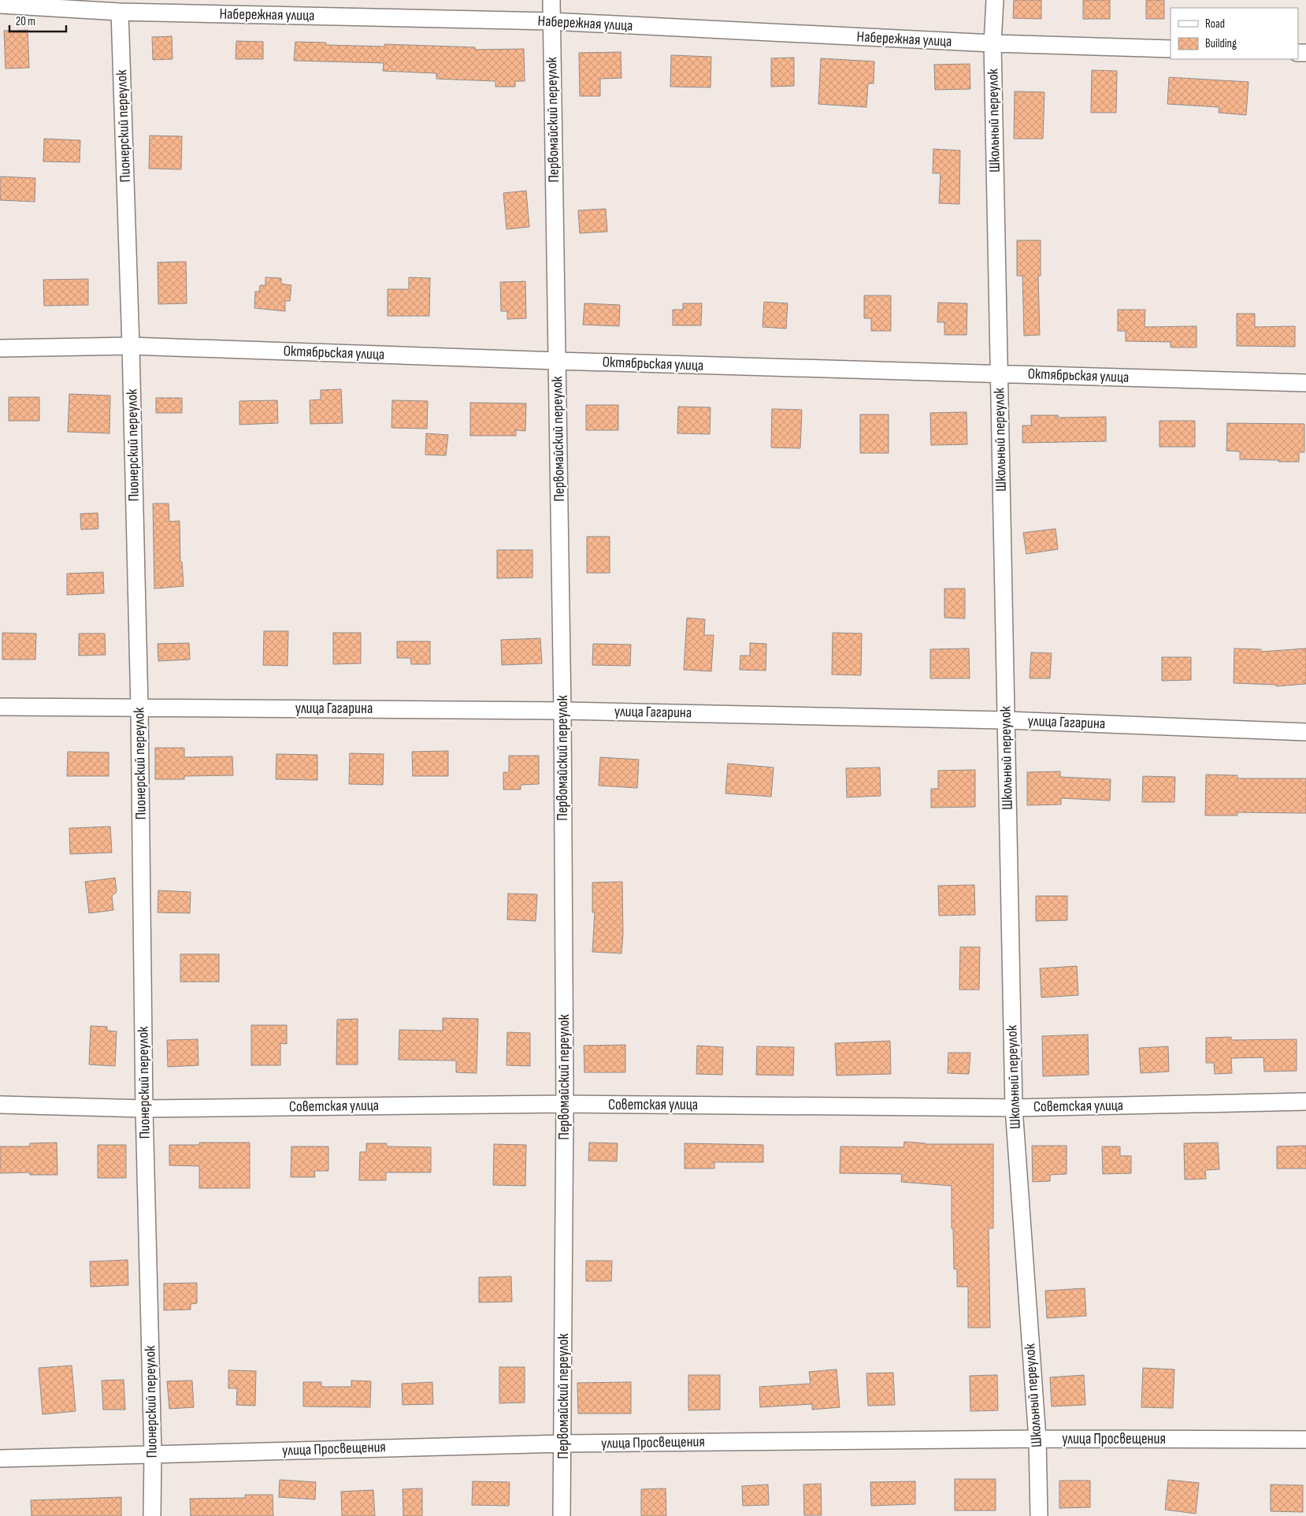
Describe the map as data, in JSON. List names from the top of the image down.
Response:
{
  "streets": {
    "street": [
      "Набережная улица",
      "Первомайский переулок",
      "Школьный переулок",
      "Пионерский переулок",
      "Октябрьская улица",
      "улица Гагарина",
      "Советская улица",
      "улица Просвещения"
    ]
  },
  "crossings": [
    ["Набережная улица", "Первомайский переулок"],
    ["Набережная улица", "Школьный переулок"],
    ["Набережная улица", "Пионерский переулок"],
    ["Первомайский переулок", "Октябрьская улица"],
    ["Первомайский переулок", "улица Гагарина"],
    ["Первомайский переулок", "Советская улица"],
    ["Первомайский переулок", "улица Просвещения"],
    ["Школьный переулок", "Октябрьская улица"],
    ["Школьный переулок", "улица Гагарина"],
    ["Школьный переулок", "Советская улица"],
    ["Школьный переулок", "улица Просвещения"],
    ["Пионерский переулок", "Октябрьская улица"],
    ["Пионерский переулок", "улица Гагарина"],
    ["Пионерский переулок", "Советская улица"],
    ["Пионерский переулок", "улица Просвещения"]
  ],
  "legend": ["Road", "Building"],
  "scale_bar": "20 m"
}
